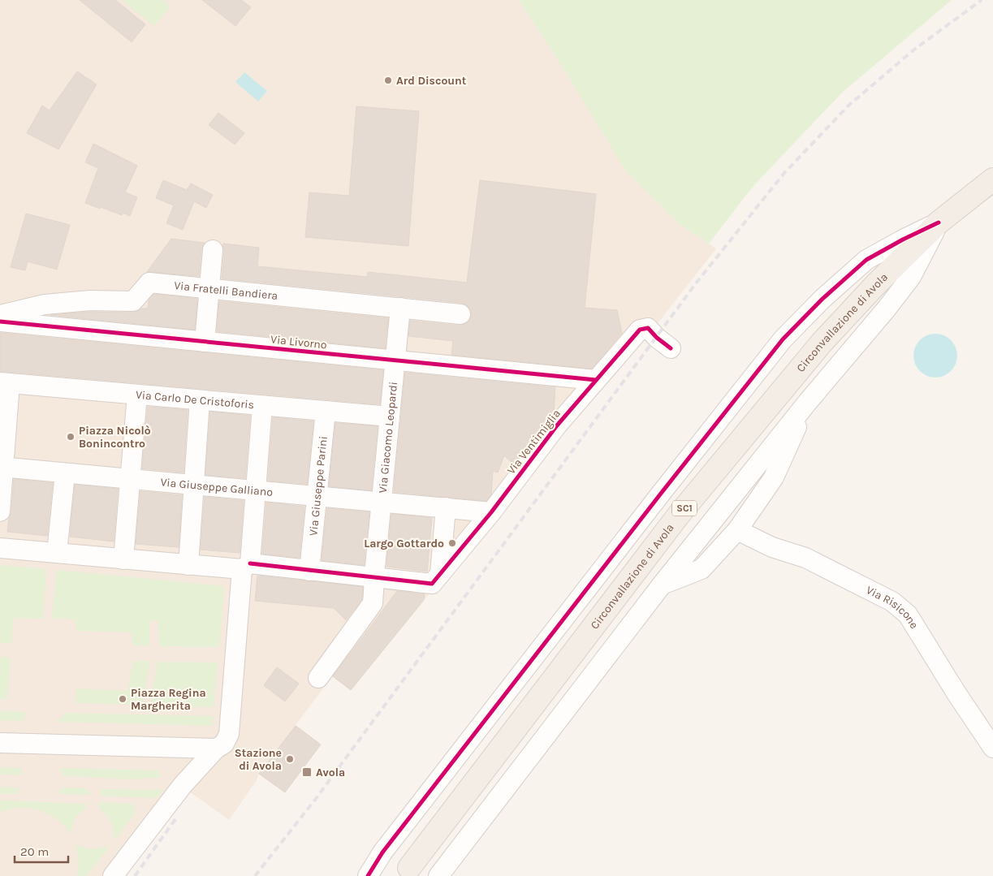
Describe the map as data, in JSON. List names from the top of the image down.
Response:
{
  "streets": {
    "main road": ["Circonvallazione di Avola", "SC1"],
    "street": [
      "Via Fratelli Bandiera",
      "Via Livorno",
      "Via Carlo De Cristoforis",
      "Via Giacomo Leopardi",
      "Via Ventimiglia",
      "Via Giuseppe Parini",
      "Via Giuseppe Galliano",
      "Via Risicone"
    ]
  },
  "crossings": [
    ["Via Fratelli Bandiera", "Via Giacomo Leopardi"],
    ["Via Livorno", "Via Giacomo Leopardi"],
    ["Via Livorno", "Via Ventimiglia"],
    ["Via Carlo De Cristoforis", "Via Giacomo Leopardi"],
    ["Via Carlo De Cristoforis", "Via Giuseppe Parini"],
    ["Via Giacomo Leopardi", "Via Giuseppe Galliano"],
    ["Via Ventimiglia", "Via Giuseppe Galliano"],
    ["Via Giuseppe Parini", "Via Giuseppe Galliano"]
  ],
  "places": {
    "other": [
      "Ard Discount",
      "Piazza Nicolò Bonincontro",
      "Largo Gottardo",
      "Piazza Regina Margherita",
      "Stazione di Avola"
    ],
    "transit": ["Avola"]
  },
  "scale_bar": "20 m"
}
